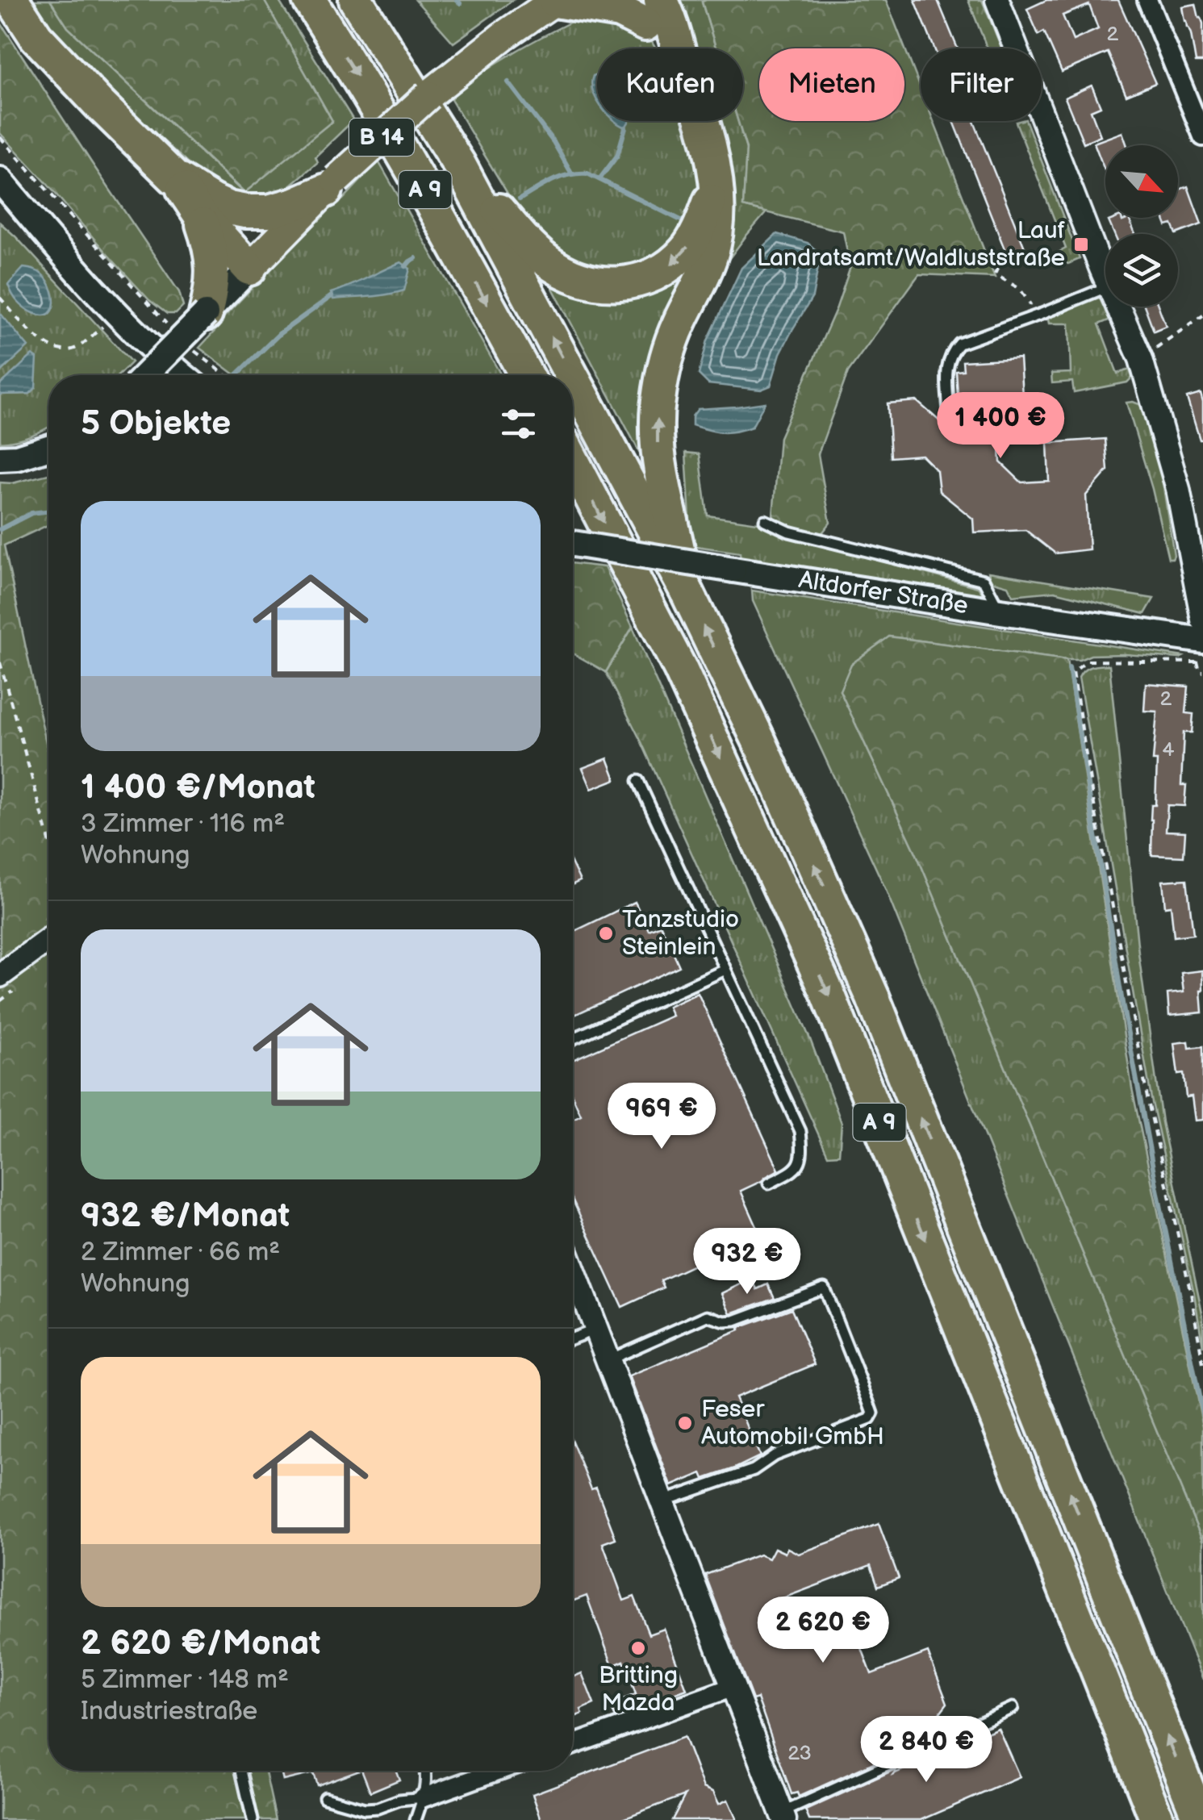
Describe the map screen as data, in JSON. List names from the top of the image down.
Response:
{
  "streets": {
    "highway": ["A 9"],
    "main road": ["B 14", "Altdorfer Straße"]
  },
  "places": {
    "transit": ["Lauf Landratsamt/Waldluststraße"],
    "other": ["Tanzstudio Steinlein", "Feser Automobil GmbH", "Britting Mazda"]
  },
  "house_numbers": [
    "2",
    "2",
    "4",
    "23"
  ],
  "north": "bottom right",
  "page": {
    "chip": ["Kaufen", "Mieten", "Filter"],
    "heading": "5 Objekte",
    "price": [
      "1 400 €",
      "969 €",
      "932 €",
      "2 620 €",
      "2 840 €"
    ],
    "list": [
      {
        "name": "1 400 €/Monat",
        "note": "3 Zimmer · 116 m² · Wohnung"
      },
      {
        "name": "932 €/Monat",
        "note": "2 Zimmer · 66 m² · Wohnung"
      },
      {
        "name": "2 620 €/Monat",
        "note": "5 Zimmer · 148 m² · Industriestraße"
      }
    ]
  }
}
